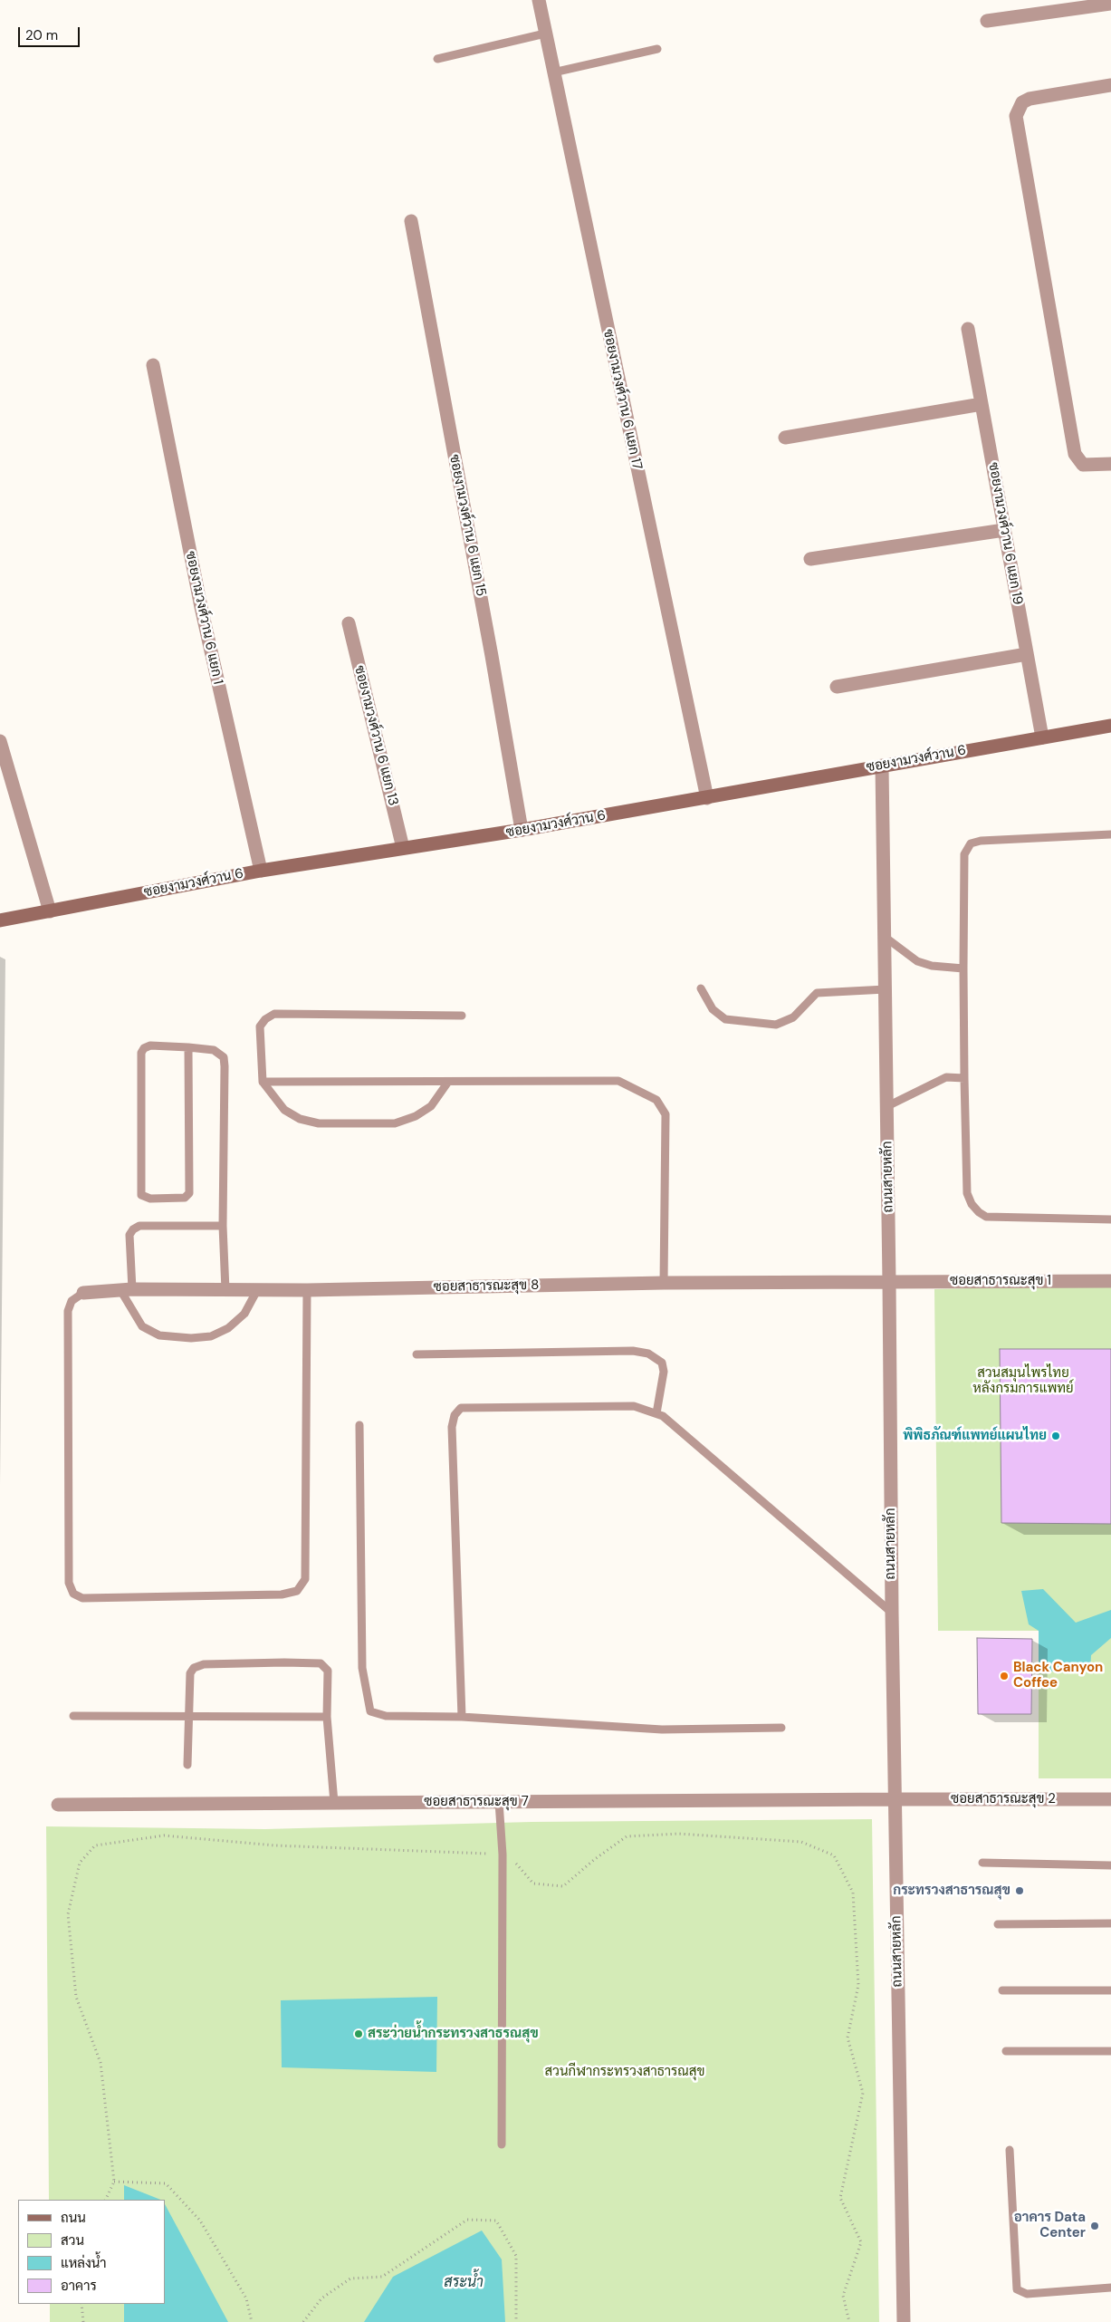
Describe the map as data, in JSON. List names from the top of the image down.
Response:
{
  "streets": {
    "street": [
      "ซอยงามวงศ์วาน 6 แยก 17",
      "ซอยงามวงศ์วาน 6 แยก 15",
      "ซอยงามวงศ์วาน 6 แยก 19",
      "ซอยงามวงศ์วาน 6 แยก 1",
      "ซอยงามวงศ์วาน 6 แยก 13",
      "ซอยงามวงศ์วาน 6",
      "ถนนสายหลัก",
      "ซอยสาธารณะสุข 1",
      "ซอยสาธารณะสุข 8",
      "ซอยสาธารณะสุข 2",
      "ซอยสาธารณะสุข 7"
    ]
  },
  "crossings": [
    ["ซอยงามวงศ์วาน 6 แยก 17", "ซอยงามวงศ์วาน 6"],
    ["ซอยงามวงศ์วาน 6 แยก 15", "ซอยงามวงศ์วาน 6"],
    ["ซอยงามวงศ์วาน 6 แยก 19", "ซอยงามวงศ์วาน 6"],
    ["ซอยงามวงศ์วาน 6 แยก 1", "ซอยงามวงศ์วาน 6"],
    ["ซอยงามวงศ์วาน 6 แยก 13", "ซอยงามวงศ์วาน 6"],
    ["ซอยงามวงศ์วาน 6", "ถนนสายหลัก"],
    ["ถนนสายหลัก", "ซอยสาธารณะสุข 1"],
    ["ถนนสายหลัก", "ซอยสาธารณะสุข 8"],
    ["ถนนสายหลัก", "ซอยสาธารณะสุข 2"],
    ["ถนนสายหลัก", "ซอยสาธารณะสุข 7"],
    ["ซอยสาธารณะสุข 1", "ซอยสาธารณะสุข 8"],
    ["ซอยสาธารณะสุข 2", "ซอยสาธารณะสุข 7"]
  ],
  "water": ["สระน้ำ"],
  "parks": ["สวนสมุนไพรไทย หลังกรมการแพทย์", "สวนกีฬากระทรวงสาธารณสุข"],
  "places": [
    "พิพิธภัณฑ์แพทย์แผนไทย",
    "Black Canyon Coffee",
    "กระทรวงสาธารณสุข",
    "สระว่ายน้ำกระทรวงสาธรณสุข",
    "อาคาร Data Center"
  ],
  "legend": [
    "ถนน",
    "สวน",
    "แหล่งน้ำ",
    "อาคาร"
  ],
  "scale_bar": "20 m"
}
